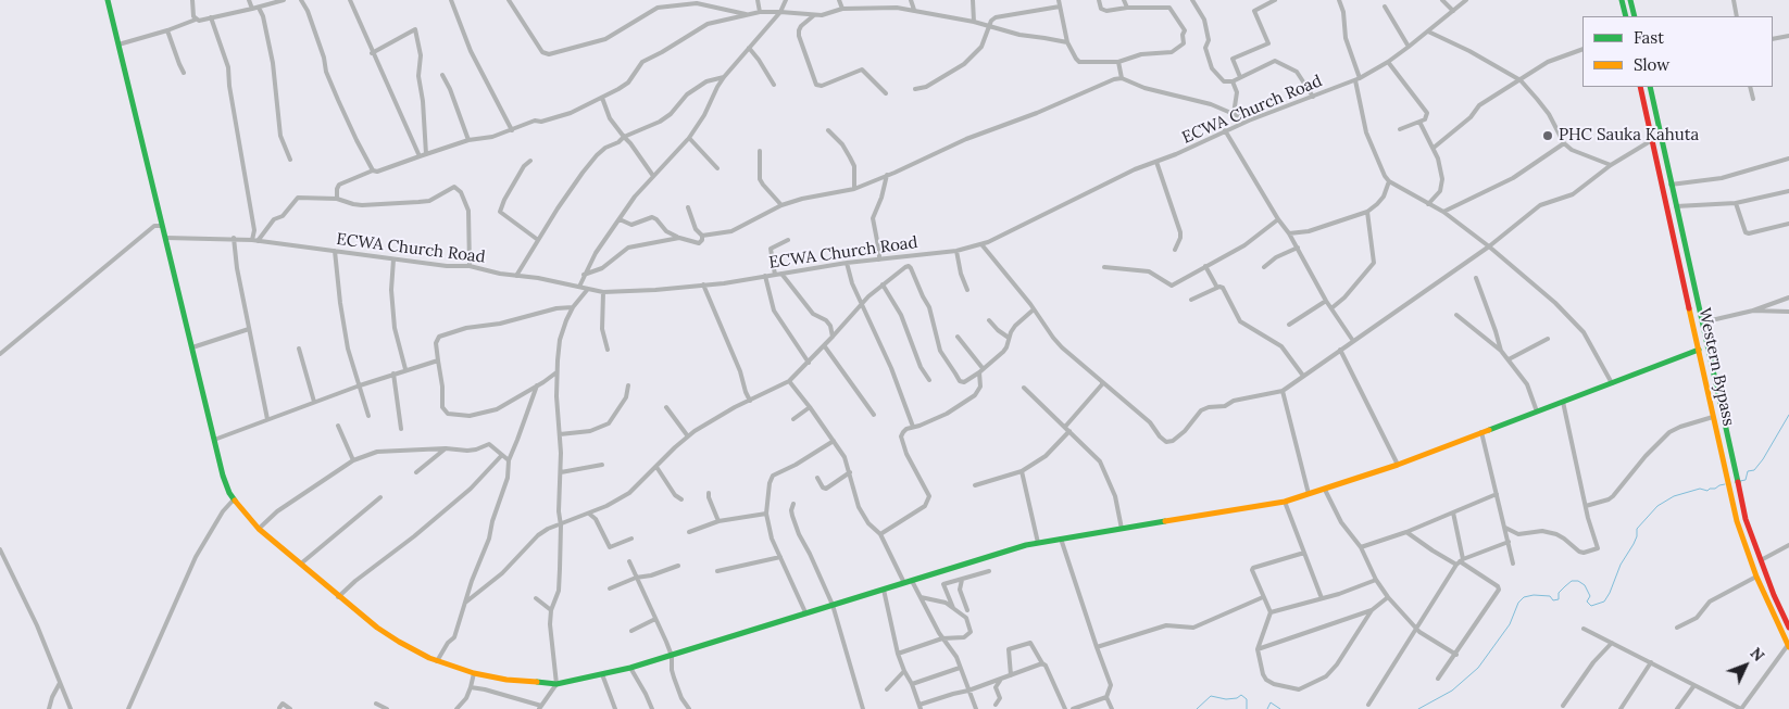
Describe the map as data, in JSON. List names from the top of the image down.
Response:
{
  "streets": {
    "street": ["ECWA Church Road", "Western Bypass"]
  },
  "places": ["PHC Sauka Kahuta"],
  "legend": ["Fast", "Slow"],
  "north": "top right"
}
